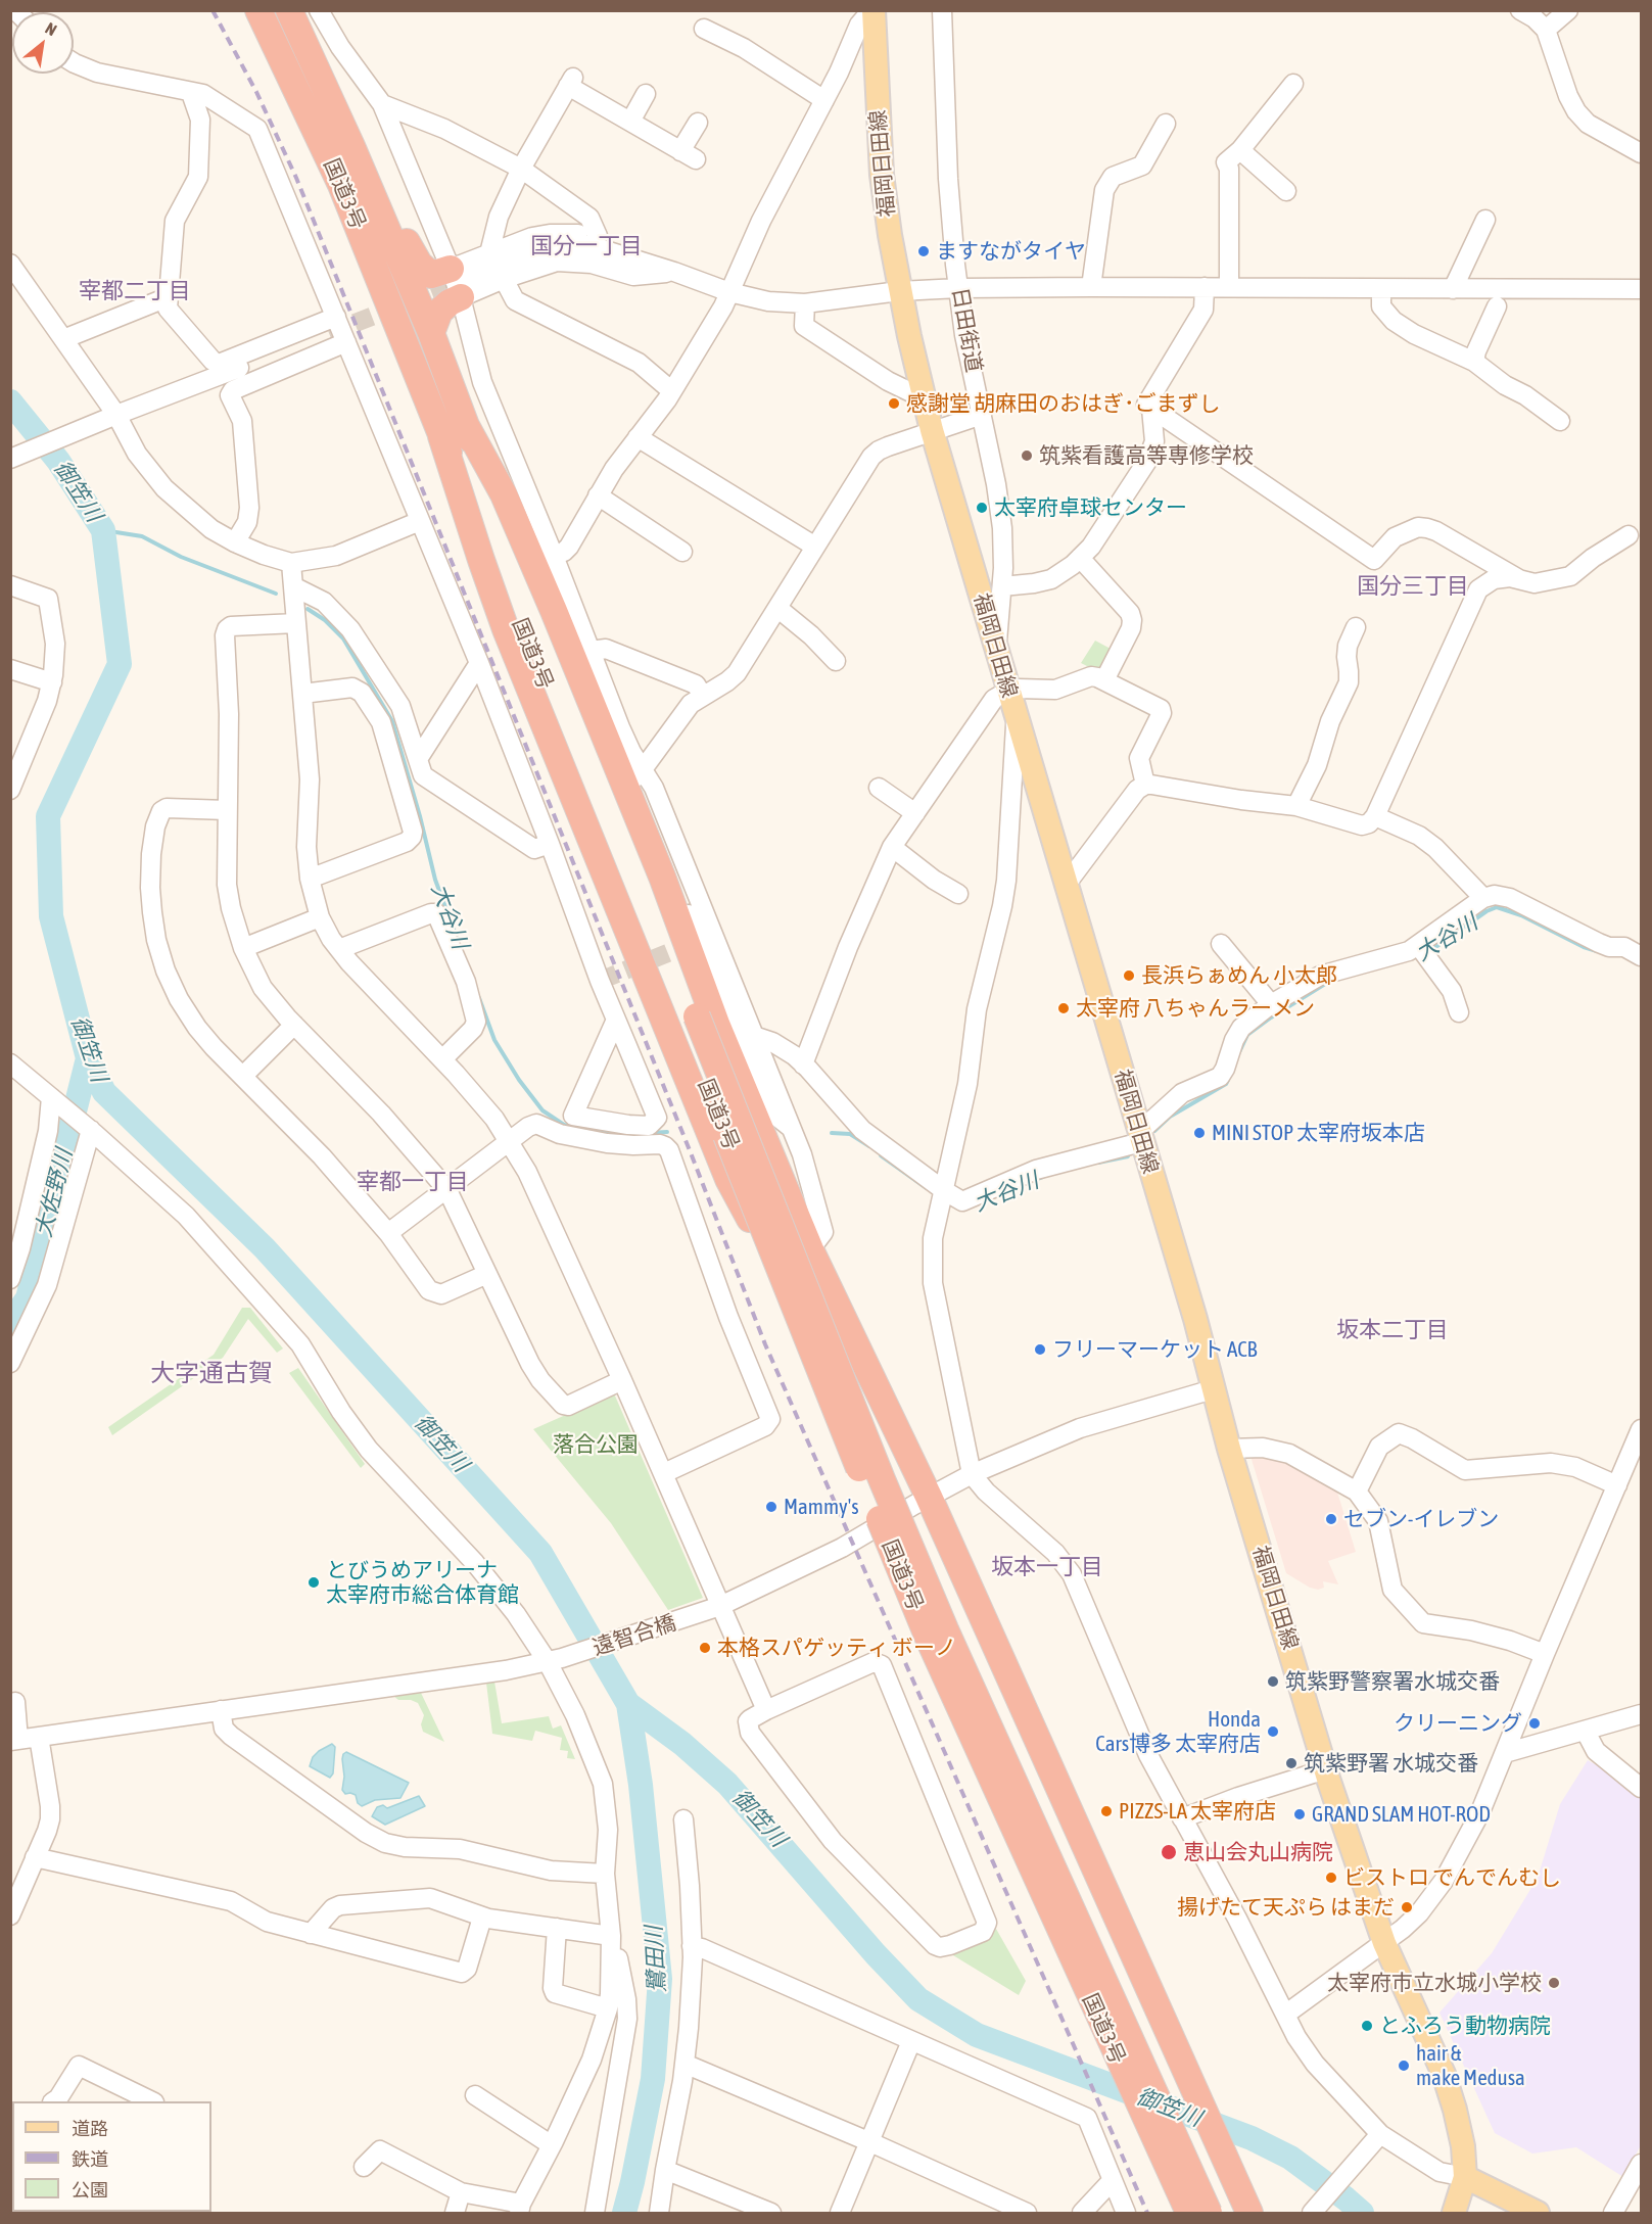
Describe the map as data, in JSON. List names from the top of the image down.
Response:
{
  "streets": {
    "highway": ["国道3号"],
    "main road": ["福岡日田線"],
    "street": ["日田街道", "遠智合橋"]
  },
  "crossings": [
    ["福岡日田線", "日田街道"],
    ["福岡日田線", "遠智合橋"]
  ],
  "districts": [
    "国分一丁目",
    "宰都二丁目",
    "国分三丁目",
    "宰都一丁目",
    "坂本二丁目",
    "大字通古賀",
    "坂本一丁目"
  ],
  "water": [
    "御笠川",
    "大谷川",
    "大佐野川",
    "鷺田川"
  ],
  "parks": ["落合公園"],
  "places": [
    "ますながタイヤ",
    "感謝堂 胡麻田のおはぎ･ごまずし",
    "筑紫看護高等専修学校",
    "太宰府卓球センター",
    "長浜らぁめん 小太郎",
    "太宰府 八ちゃんラーメン",
    "MINI STOP 太宰府坂本店",
    "フリーマーケット ACB",
    "Mammy's",
    "セブン-イレブン",
    "とびうめアリーナ 太宰府市総合体育館",
    "本格スパゲッティ ボーノ",
    "筑紫野警察署水城交番",
    "クリーニング",
    "Honda Cars博多 太宰府店",
    "筑紫野署 水城交番",
    "PIZZS-LA 太宰府店",
    "GRAND SLAM HOT-ROD",
    "恵山会丸山病院",
    "ビストロ でんでんむし",
    "揚げたて天ぷら はまだ",
    "太宰府市立水城小学校",
    "とふろう動物病院",
    "hair & make Medusa"
  ],
  "legend": ["道路", "鉄道", "公園"],
  "north": "top right"
}
